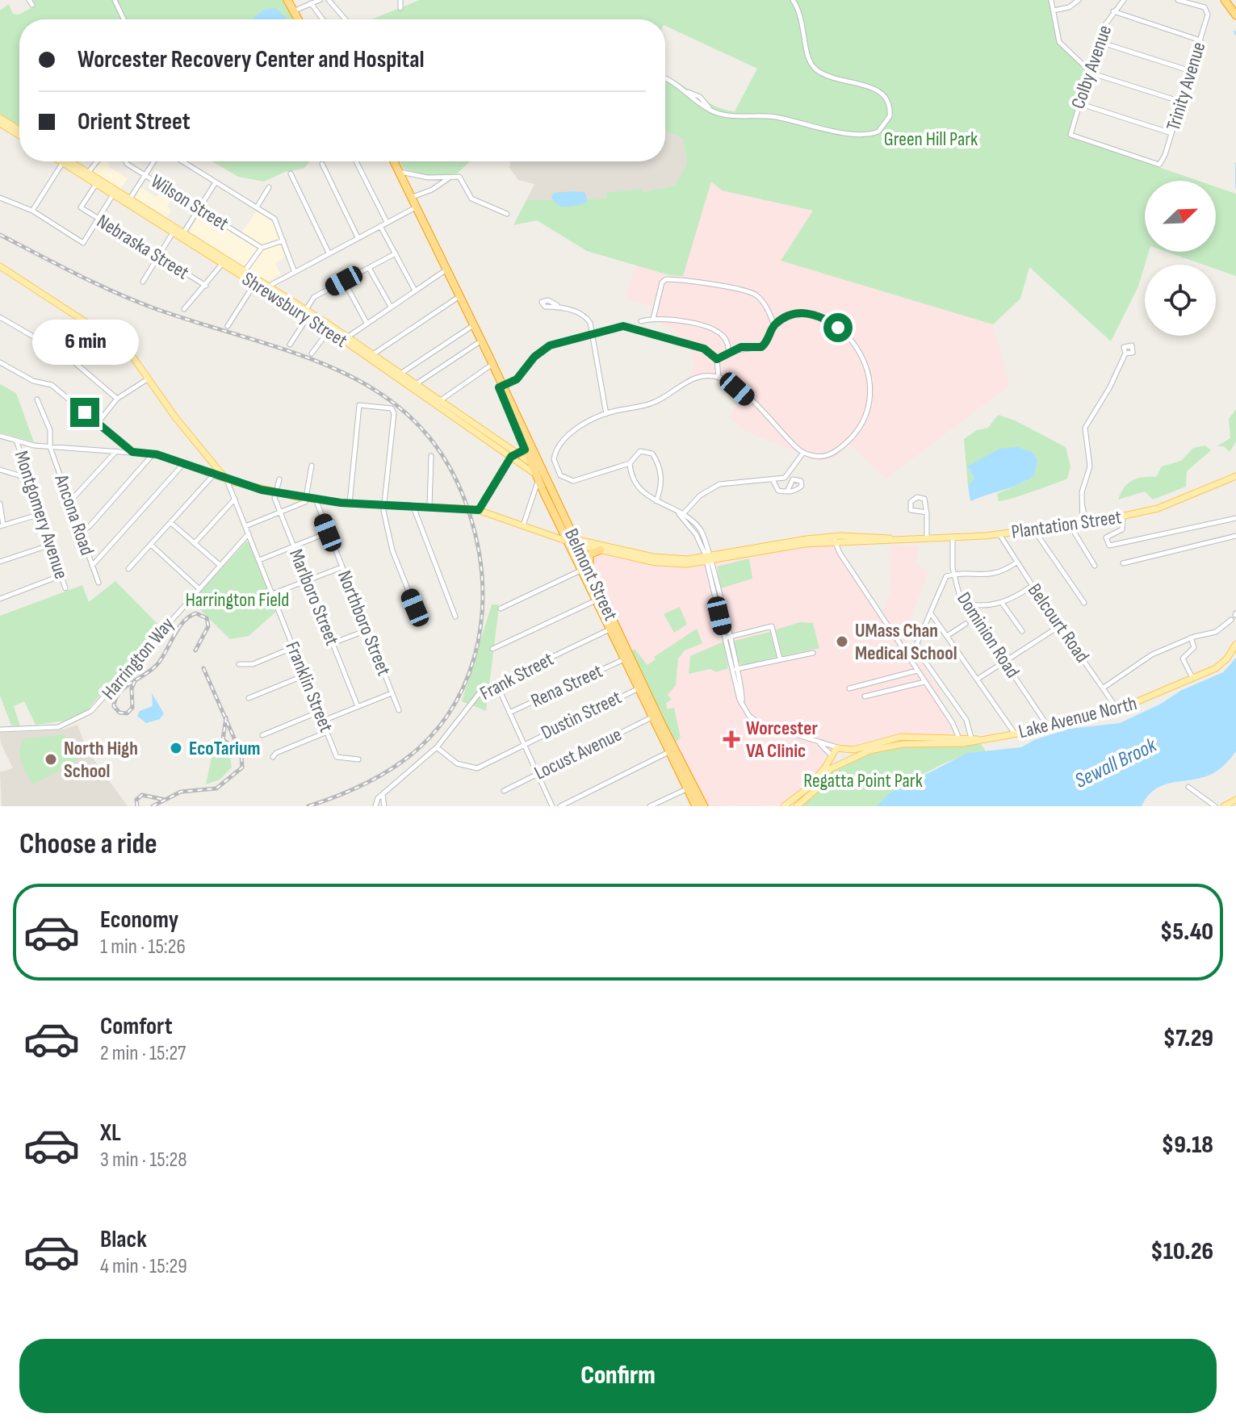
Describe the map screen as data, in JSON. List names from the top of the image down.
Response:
{
  "streets": {
    "highway": ["Belmont Street"],
    "main road": [
      "Shrewsbury Street",
      "Plantation Street",
      "Franklin Street",
      "Lake Avenue North"
    ],
    "street": [
      "Colby Avenue",
      "Trinity Avenue",
      "Wilson Street",
      "Nebraska Street",
      "Montgomery Avenue",
      "Ancona Road",
      "Marlboro Street",
      "Northboro Street",
      "Belcourt Road",
      "Dominion Road",
      "Harrington Way",
      "Frank Street",
      "Rena Street",
      "Dustin Street",
      "Locust Avenue"
    ]
  },
  "crossings": [
    ["Colby Avenue", "Trinity Avenue"],
    ["Nebraska Street", "Shrewsbury Street"],
    ["Shrewsbury Street", "Belmont Street"],
    ["Montgomery Avenue", "Plantation Street"],
    ["Ancona Road", "Plantation Street"],
    ["Plantation Street", "Belmont Street"],
    ["Plantation Street", "Marlboro Street"],
    ["Plantation Street", "Northboro Street"],
    ["Plantation Street", "Belcourt Road"],
    ["Plantation Street", "Dominion Road"],
    ["Plantation Street", "Franklin Street"],
    ["Belmont Street", "Frank Street"],
    ["Belmont Street", "Rena Street"],
    ["Belmont Street", "Dustin Street"],
    ["Belmont Street", "Locust Avenue"],
    ["Belcourt Road", "Lake Avenue North"],
    ["Dominion Road", "Lake Avenue North"],
    ["Harrington Way", "Franklin Street"],
    ["Frank Street", "Dustin Street"]
  ],
  "water": ["Sewall Brook"],
  "parks": ["Green Hill Park", "Harrington Field", "Regatta Point Park"],
  "places": {
    "other": ["UMass Chan Medical School", "EcoTarium", "North High School"],
    "health": ["Worcester VA Clinic"]
  },
  "north": "top right",
  "page": {
    "banner": ["Worcester Recovery Center and Hospital", "Orient Street"],
    "bubble": "6 min",
    "heading": "Choose a ride",
    "list": [
      {
        "name": "Economy",
        "note": "1 min · 15:26",
        "value": "$5.40"
      },
      {
        "name": "Comfort",
        "note": "2 min · 15:27",
        "value": "$7.29"
      },
      {
        "name": "XL",
        "note": "3 min · 15:28",
        "value": "$9.18"
      },
      {
        "name": "Black",
        "note": "4 min · 15:29",
        "value": "$10.26"
      }
    ],
    "buttons": "Confirm"
  }
}
